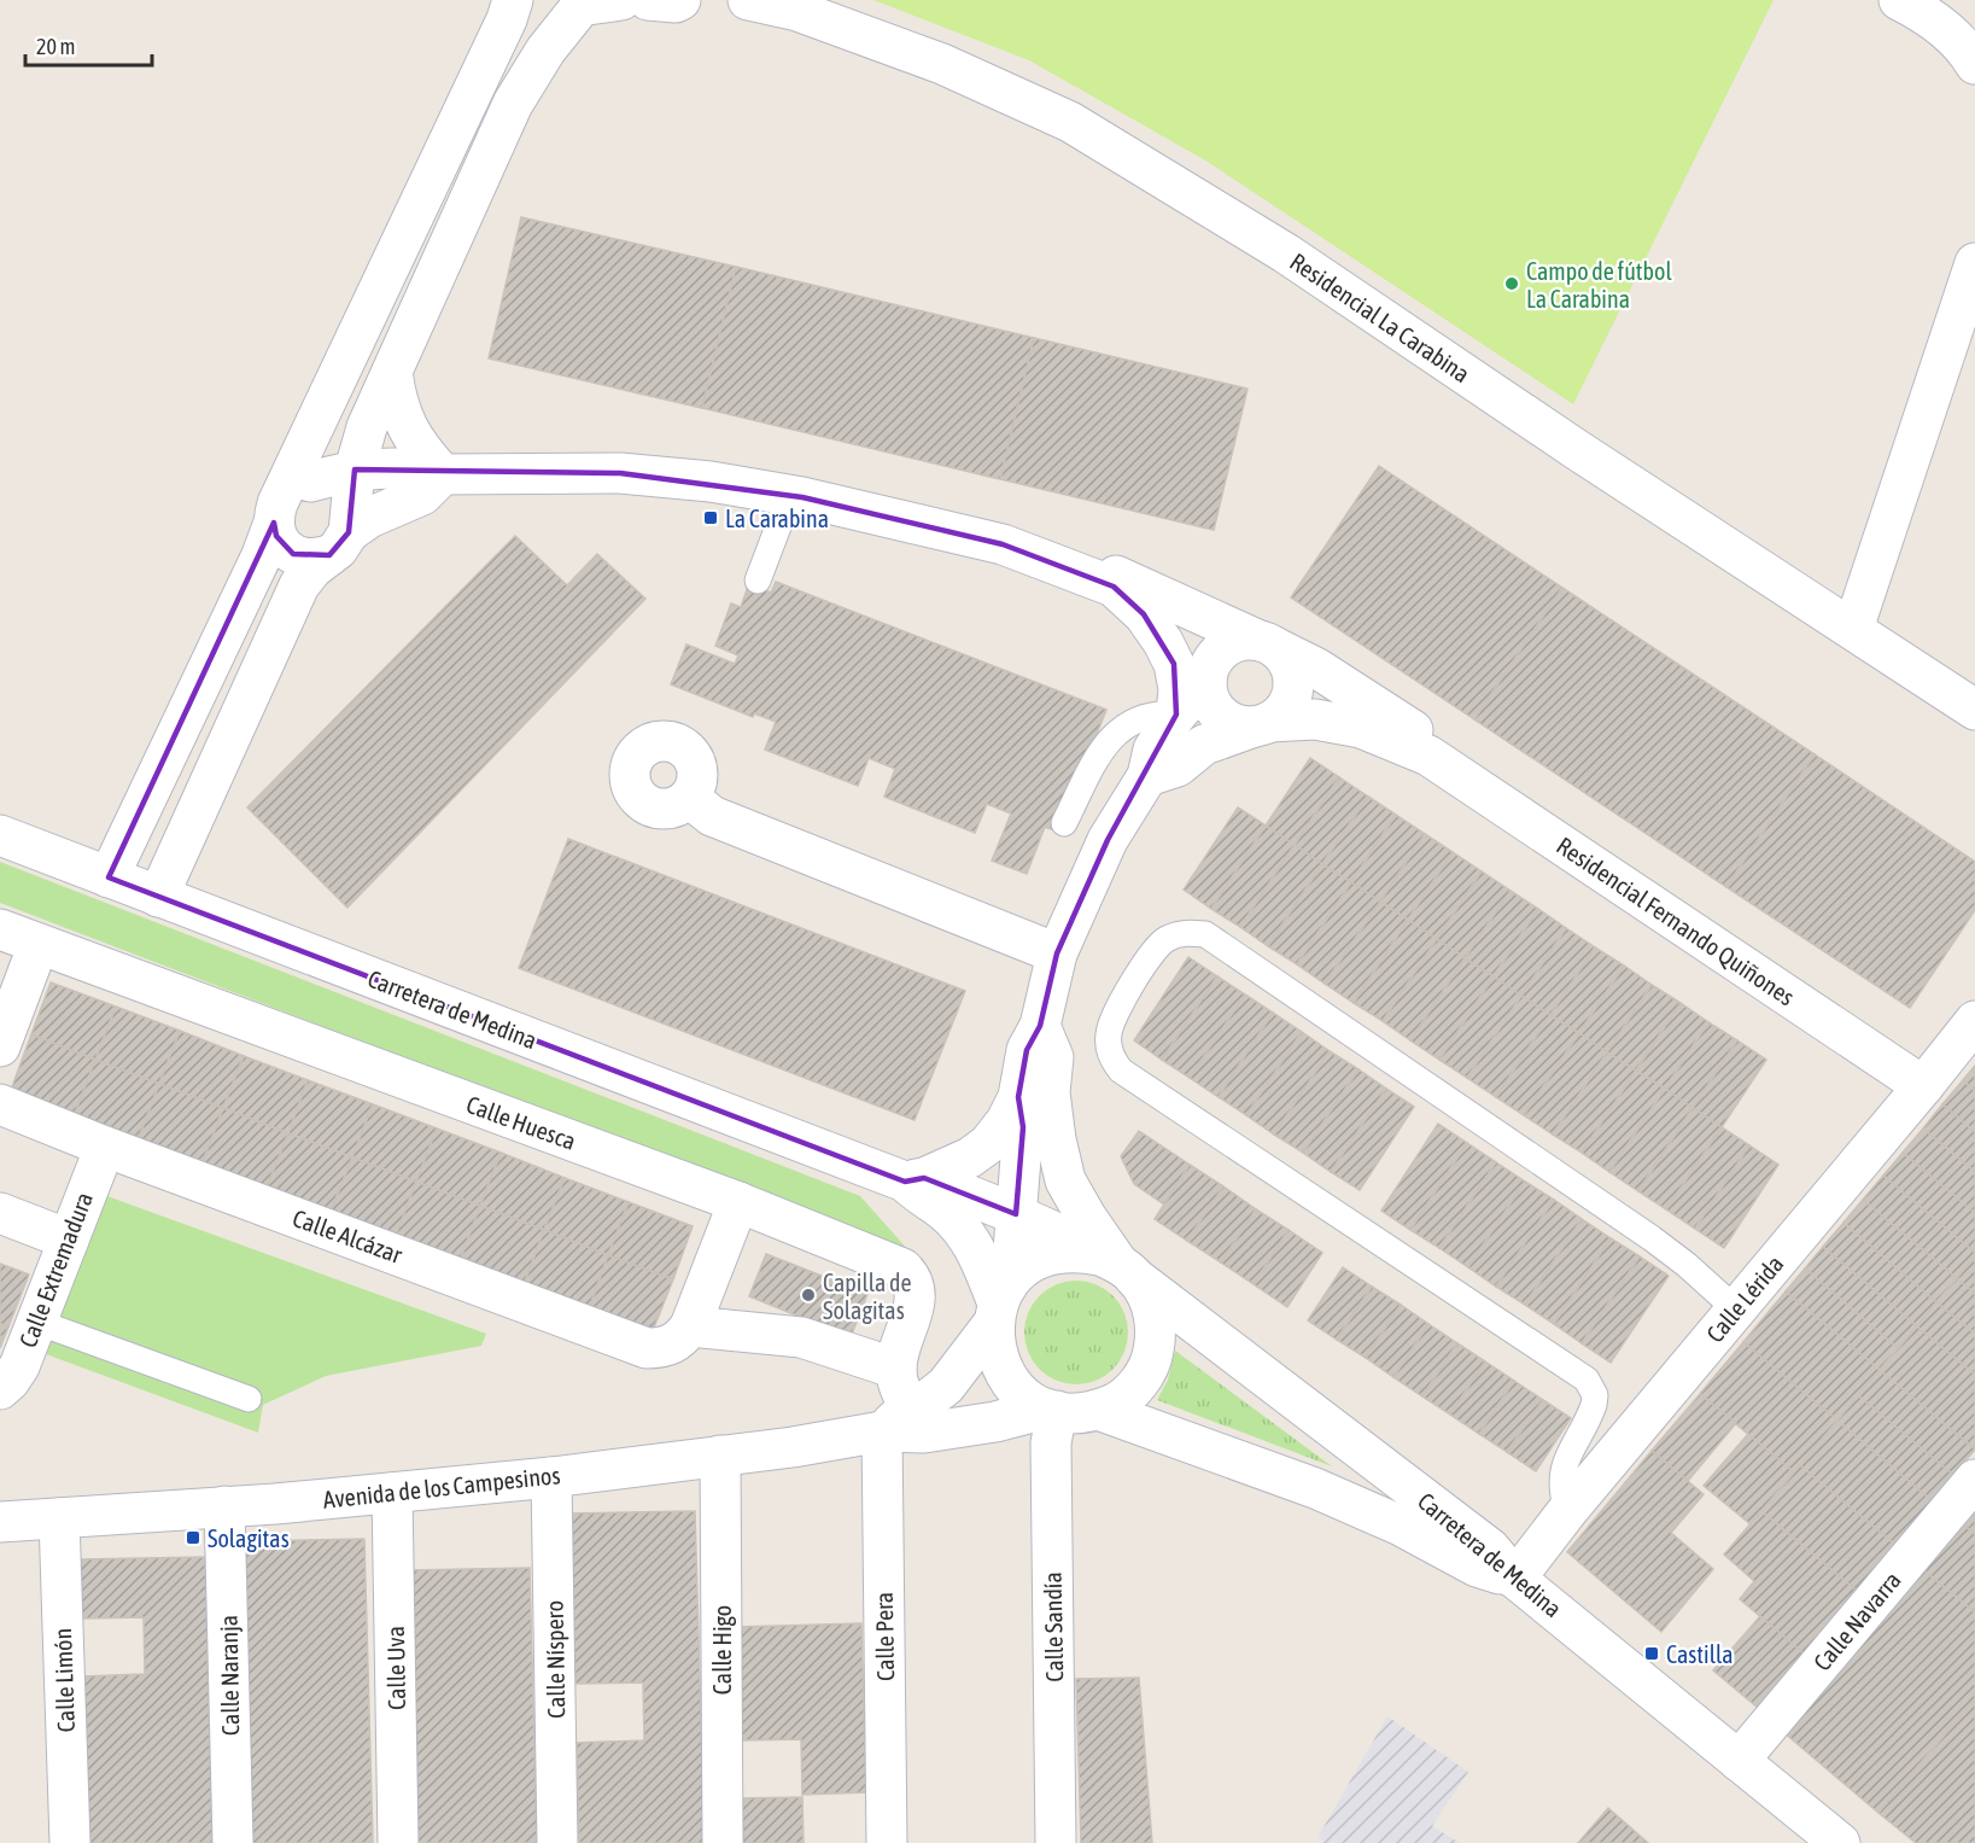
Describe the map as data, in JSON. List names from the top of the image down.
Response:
{
  "streets": {
    "street": [
      "Residencial La Carabina",
      "Residencial Fernando Quiñones",
      "Carretera de Medina",
      "Calle Huesca",
      "Calle Alcázar",
      "Calle Extremadura",
      "Calle Lérida",
      "Avenida de los Campesinos",
      "Calle Navarra",
      "Calle Sandía",
      "Calle Pera",
      "Calle Higo",
      "Calle Níspero",
      "Calle Uva",
      "Calle Naranja",
      "Calle Limón"
    ]
  },
  "crossings": [
    ["Residencial Fernando Quiñones", "Calle Lérida"],
    ["Carretera de Medina", "Calle Lérida"],
    ["Carretera de Medina", "Calle Navarra"],
    ["Carretera de Medina", "Calle Sandía"],
    ["Calle Alcázar", "Calle Extremadura"],
    ["Avenida de los Campesinos", "Calle Pera"],
    ["Avenida de los Campesinos", "Calle Higo"],
    ["Avenida de los Campesinos", "Calle Níspero"],
    ["Avenida de los Campesinos", "Calle Uva"],
    ["Avenida de los Campesinos", "Calle Naranja"],
    ["Avenida de los Campesinos", "Calle Limón"]
  ],
  "places": {
    "other": ["Campo de fútbol La Carabina", "Capilla de Solagitas"],
    "transit": ["La Carabina", "Solagitas", "Castilla"]
  },
  "scale_bar": "20 m"
}
